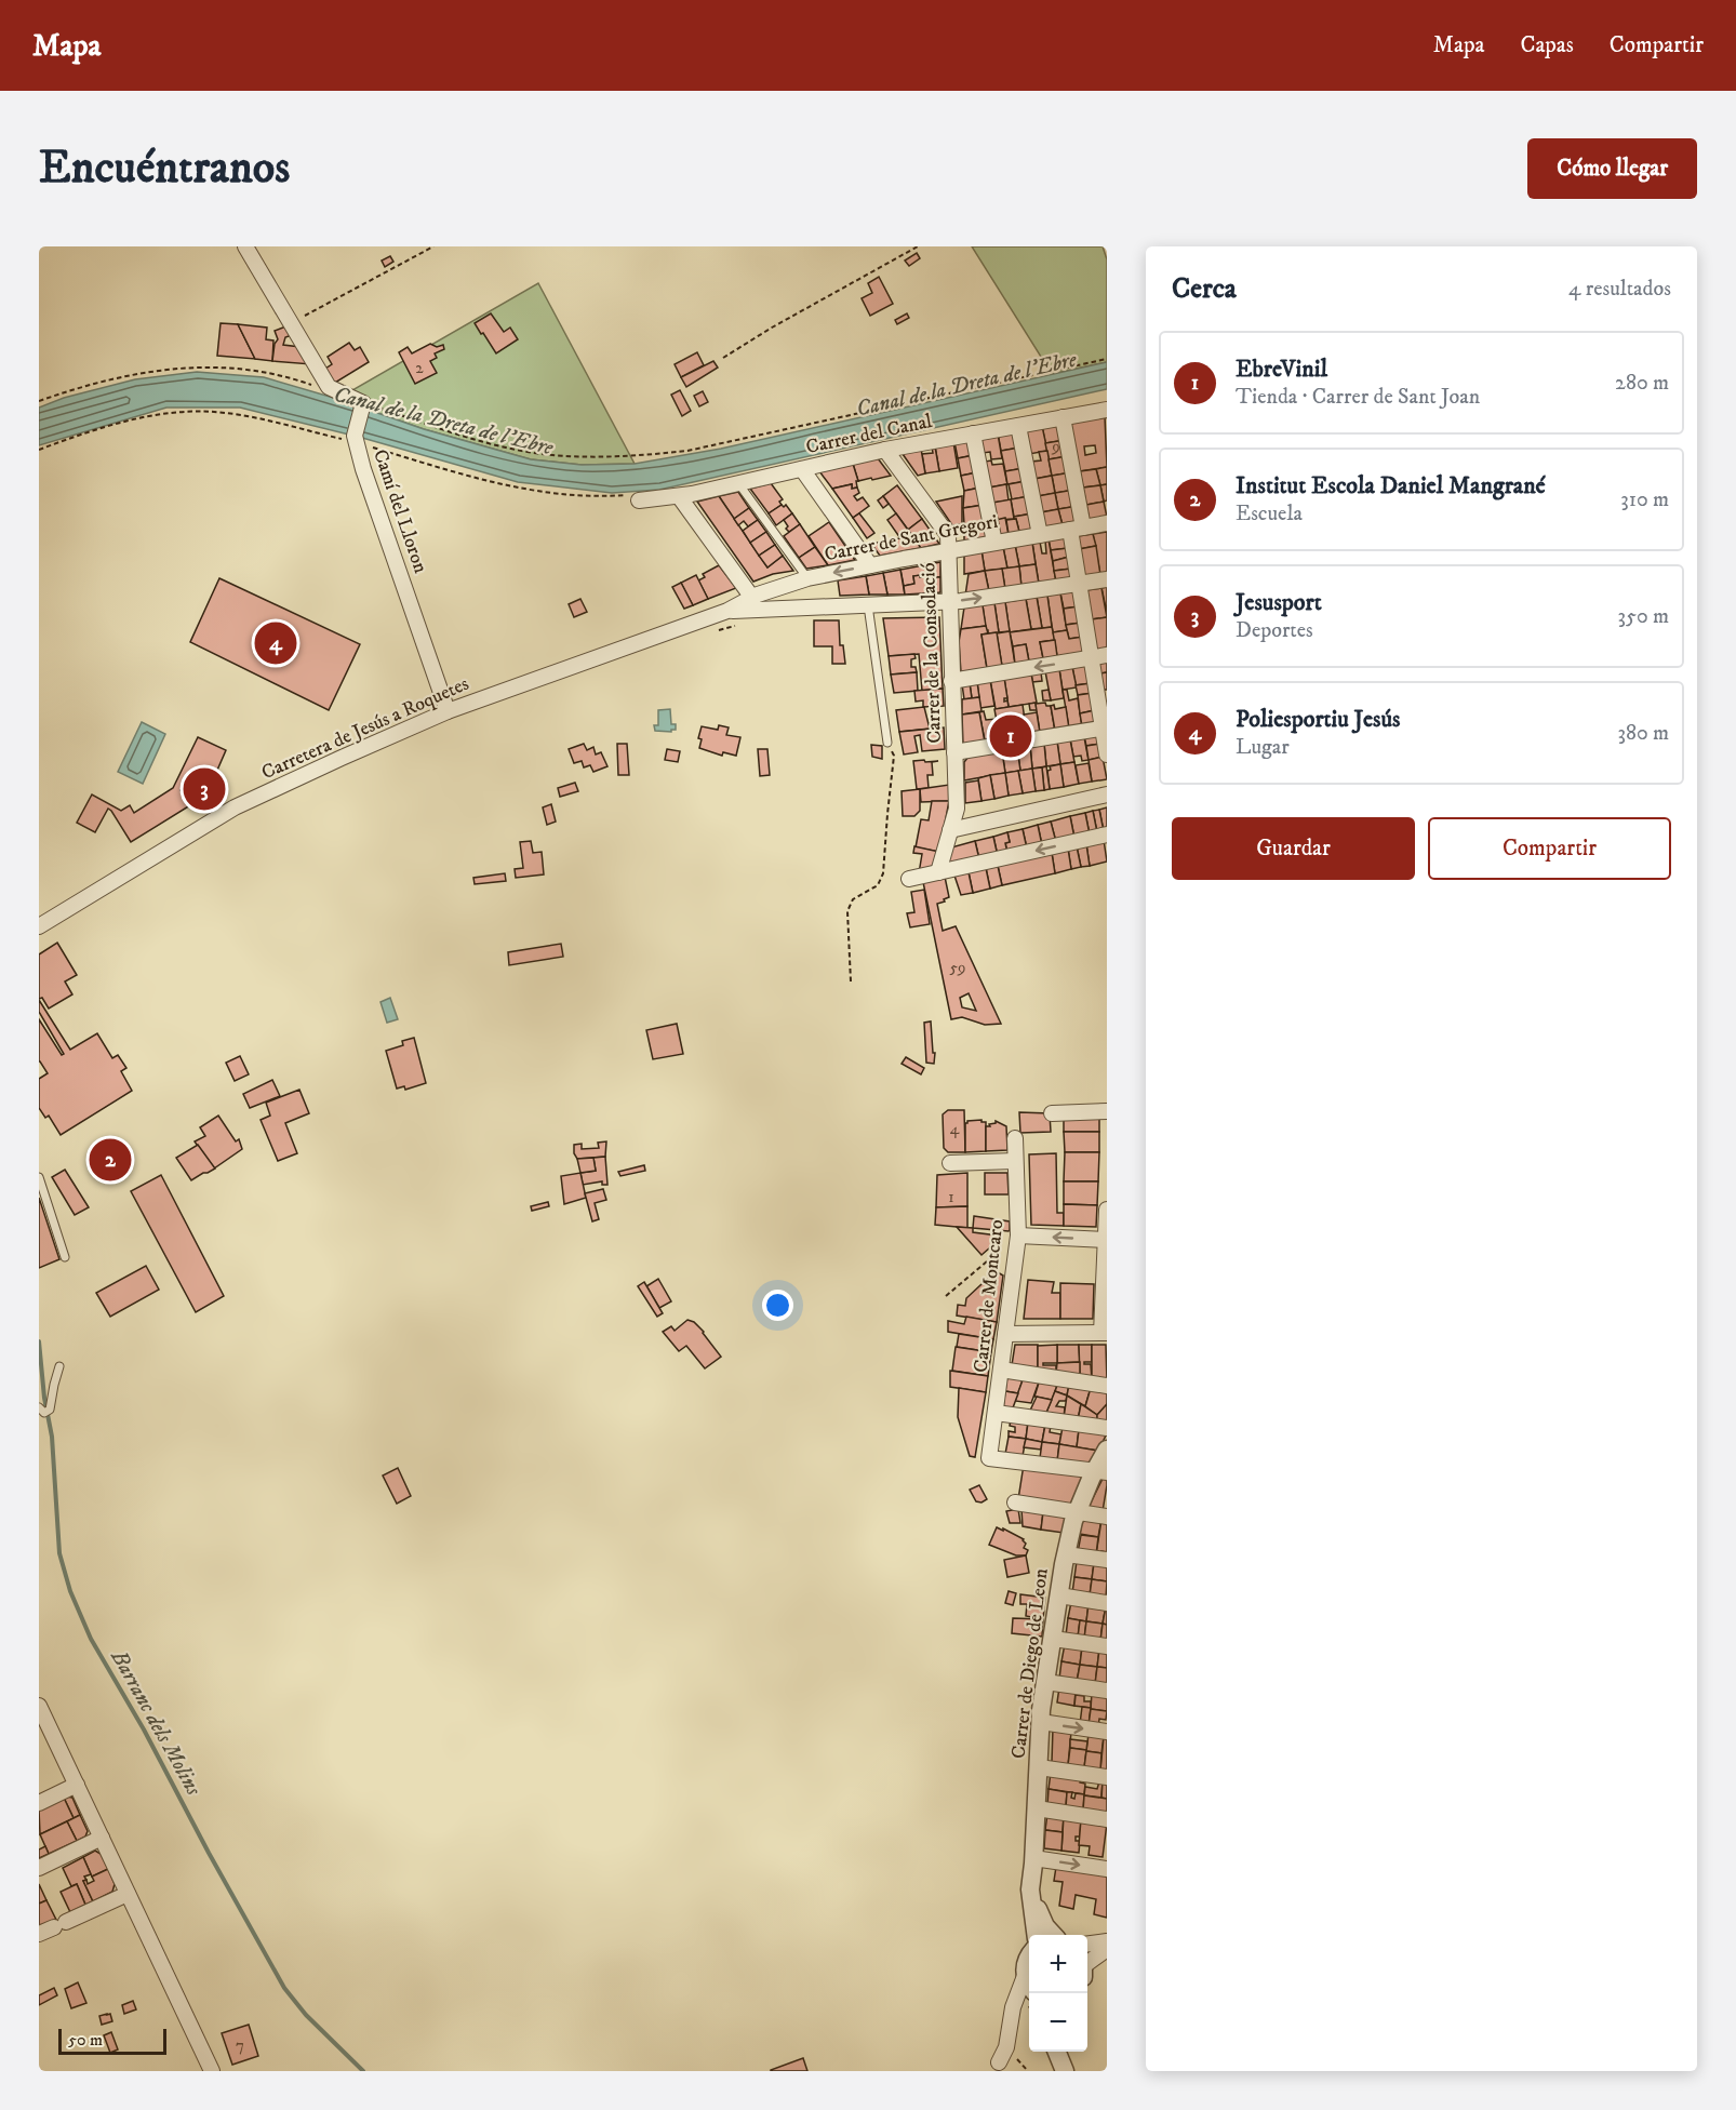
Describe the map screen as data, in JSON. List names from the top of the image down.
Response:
{
  "streets": {
    "street": [
      "Carrer del Canal",
      "Camí del Lloron",
      "Carrer de Sant Gregori",
      "Carrer de la Consolació",
      "Carretera de Jesús a Roquetes",
      "Carrer de Montcaro",
      "Carrer de Diego de Leon"
    ]
  },
  "crossings": [
    ["Carrer del Canal", "Carrer de la Consolació"],
    ["Camí del Lloron", "Carretera de Jesús a Roquetes"],
    ["Carrer de Sant Gregori", "Carrer de la Consolació"],
    ["Carrer de Sant Gregori", "Carretera de Jesús a Roquetes"],
    ["Carrer de Montcaro", "Carrer de Diego de Leon"]
  ],
  "water": ["Canal de la Dreta de l'Ebre", "Barranc dels Molins"],
  "house_numbers": [
    "2",
    "9",
    "59",
    "4",
    "1",
    "7"
  ],
  "scale_bar": "50 m",
  "page": {
    "header": "Mapa",
    "nav": ["Mapa", "Capas", "Compartir"],
    "buttons": [
      "Cómo llegar",
      ["Guardar", "Compartir"]
    ],
    "title": "Encuéntranos",
    "heading": ["Cerca", "4 resultados"],
    "list": [
      {
        "mark": "1",
        "name": "EbreVinil",
        "note": "Tienda · Carrer de Sant Joan",
        "value": "280 m"
      },
      {
        "mark": "2",
        "name": "Institut Escola Daniel Mangrané",
        "note": "Escuela",
        "value": "310 m"
      },
      {
        "mark": "3",
        "name": "Jesusport",
        "note": "Deportes",
        "value": "350 m"
      },
      {
        "mark": "4",
        "name": "Poliesportiu Jesús",
        "note": "Lugar",
        "value": "380 m"
      }
    ],
    "pins": [
      "4",
      "1",
      "3",
      "2"
    ],
    "map_buttons": ["+", "−"],
    "scale": "50 m"
  }
}
